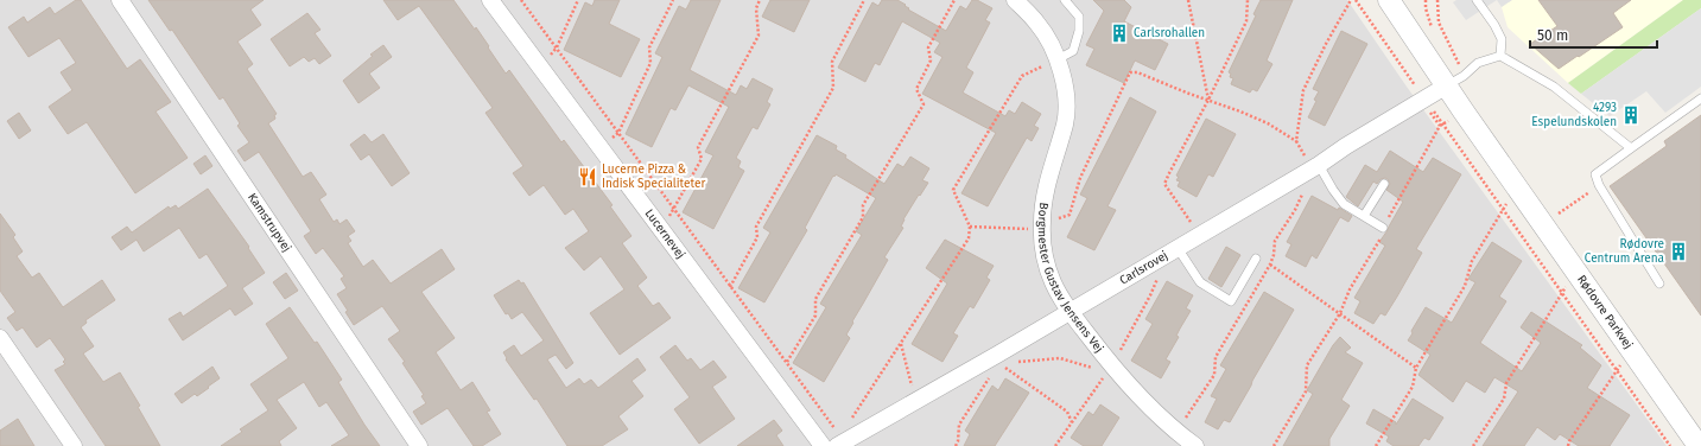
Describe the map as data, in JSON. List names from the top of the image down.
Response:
{
  "streets": {
    "street": [
      "Kamstrupvej",
      "Lucernevej",
      "Carlsrovej",
      "Borgmester Gustav Jensens Vej",
      "Rødovre Parkvej"
    ]
  },
  "crossings": [
    ["Carlsrovej", "Borgmester Gustav Jensens Vej"],
    ["Carlsrovej", "Rødovre Parkvej"]
  ],
  "places": {
    "building": ["Carlsrohallen", "4293 Espelundskolen", "Rødovre Centrum Arena"],
    "restaurant": ["Lucerne Pizza & Indisk Specialiteter"]
  },
  "scale_bar": "50 m"
}
